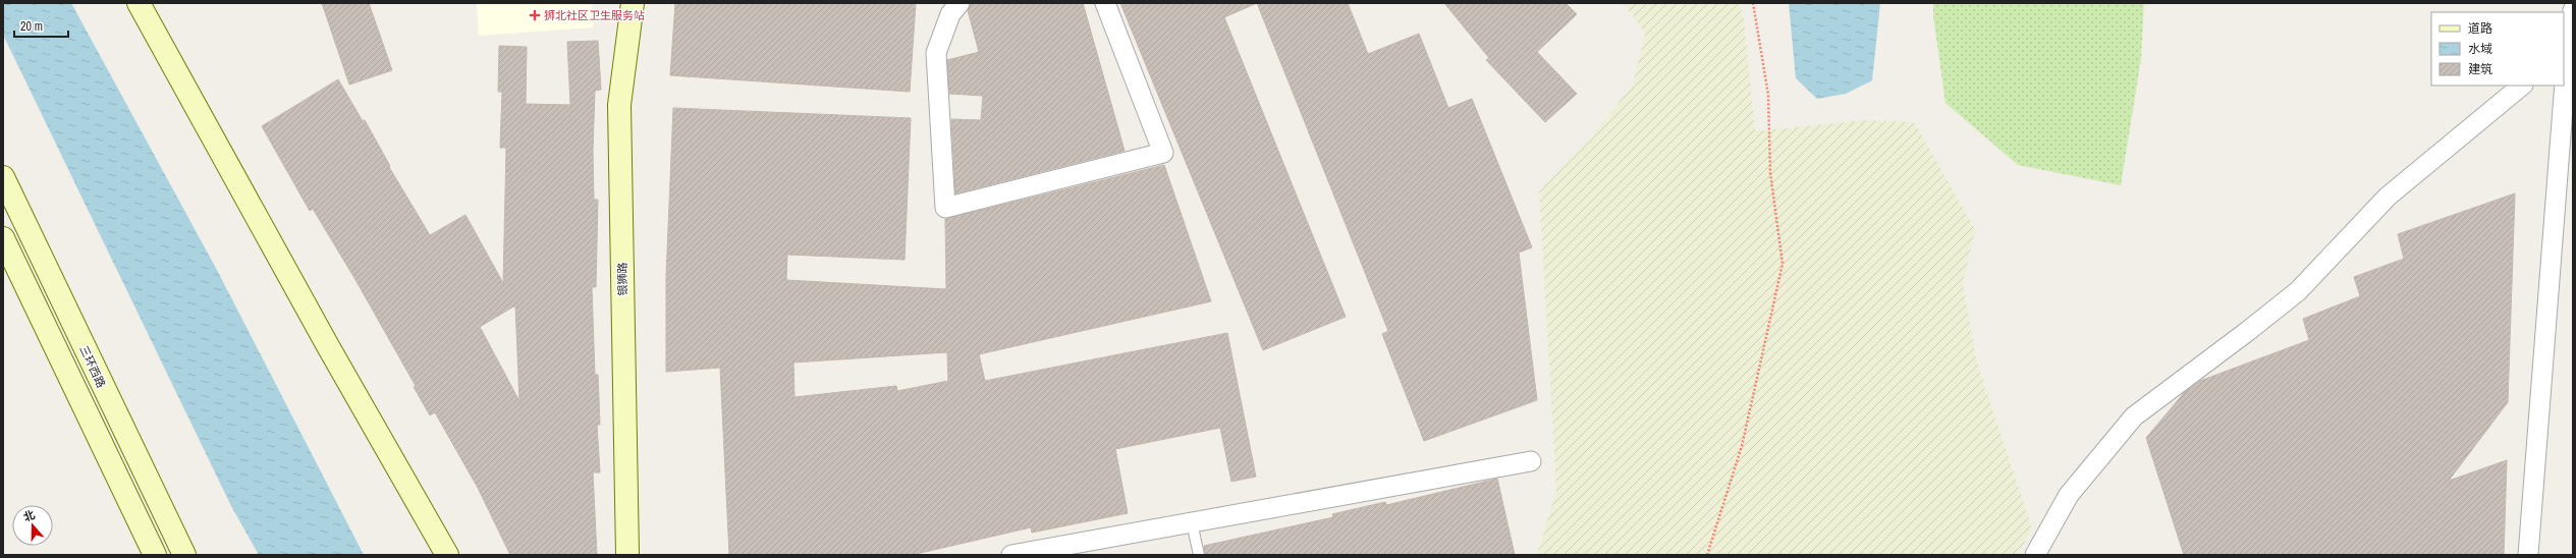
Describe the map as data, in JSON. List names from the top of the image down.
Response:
{
  "streets": {
    "main road": ["银狮路", "三环西路"]
  },
  "places": {
    "health": ["狮北社区卫生服务站"]
  },
  "legend": ["道路", "水域", "建筑"],
  "scale_bar": "20 m",
  "north": "top"
}
